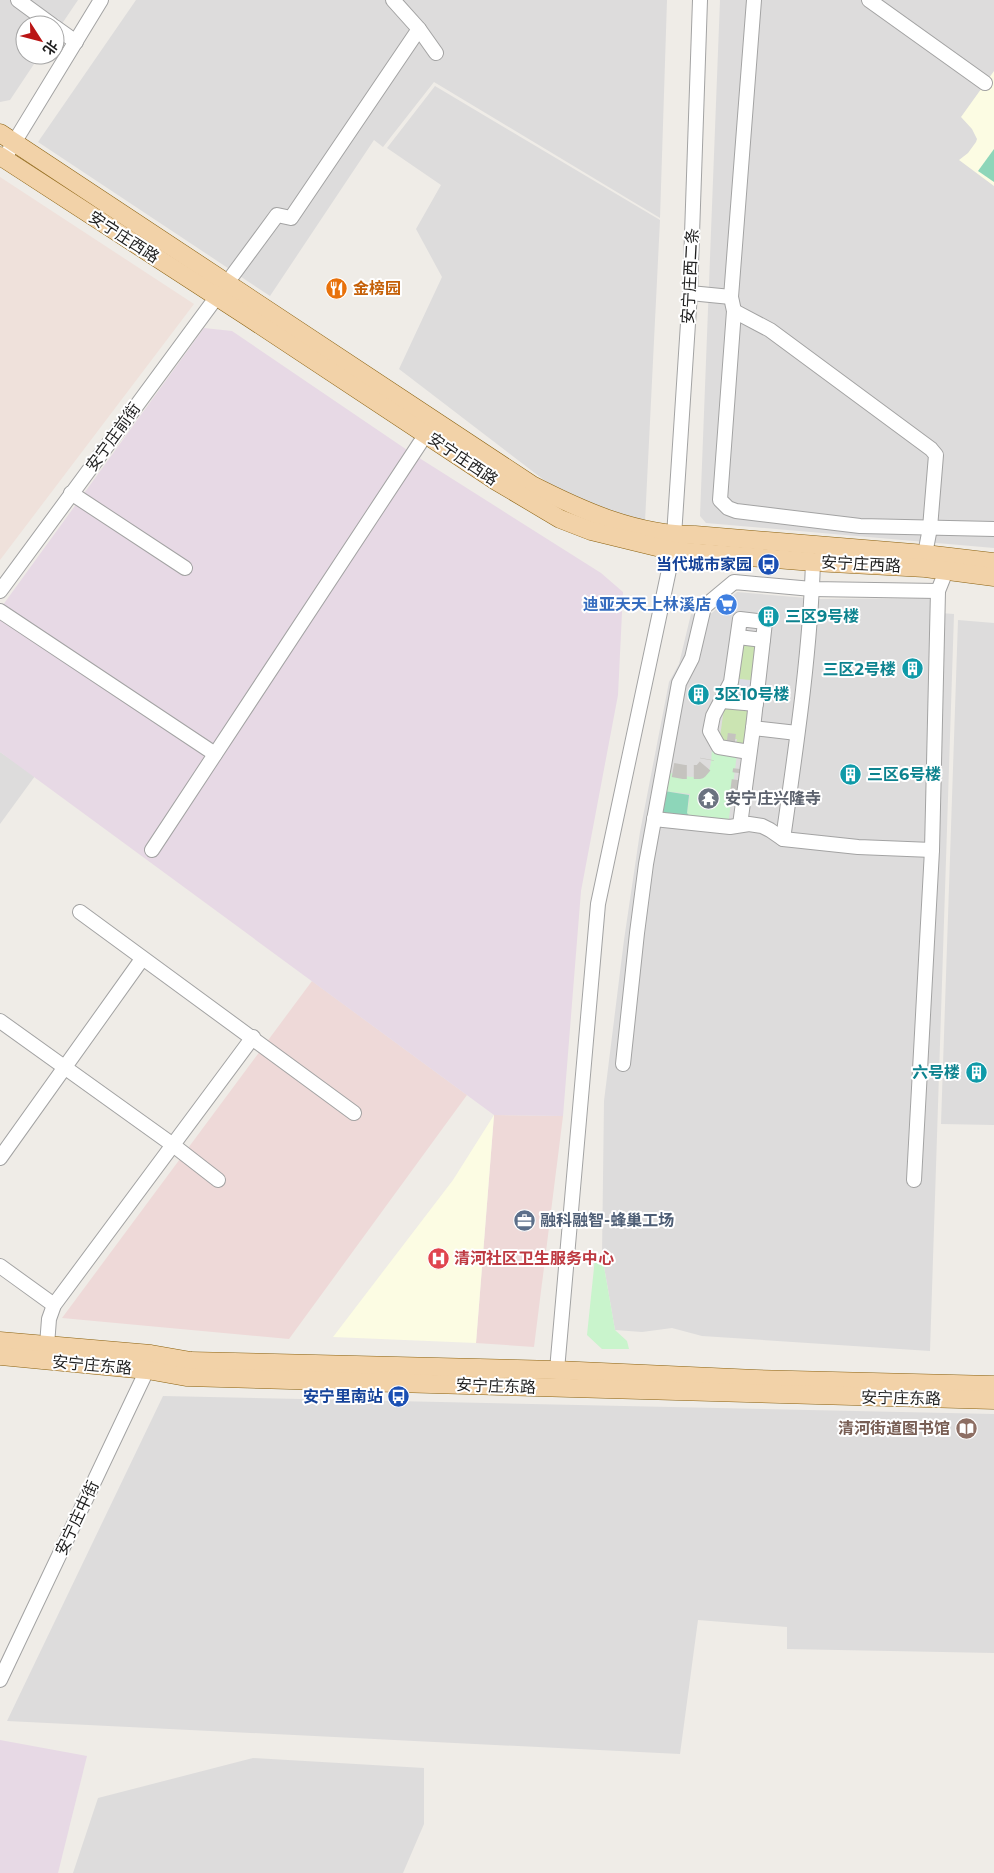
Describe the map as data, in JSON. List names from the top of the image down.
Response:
{
  "streets": {
    "main road": ["安宁庄西路", "安宁庄东路"],
    "street": ["安宁庄西二条", "安宁庄前街", "安宁庄中街"]
  },
  "crossings": [
    ["安宁庄西路", "安宁庄西二条"],
    ["安宁庄西路", "安宁庄前街"],
    ["安宁庄西二条", "安宁庄东路"],
    ["安宁庄东路", "安宁庄中街"]
  ],
  "places": {
    "restaurant": ["金榜园"],
    "bus stop": ["当代城市家园", "安宁里南站"],
    "supermarket": ["迪亚天天上林溪店"],
    "building": [
      "三区9号楼",
      "三区2号楼",
      "3区10号楼",
      "三区6号楼",
      "六号楼"
    ],
    "temple": ["安宁庄兴隆寺"],
    "office": ["融科融智-蜂巢工场"],
    "hospital": ["清河社区卫生服务中心"],
    "library": ["清河街道图书馆"]
  },
  "north": "bottom right"
}
